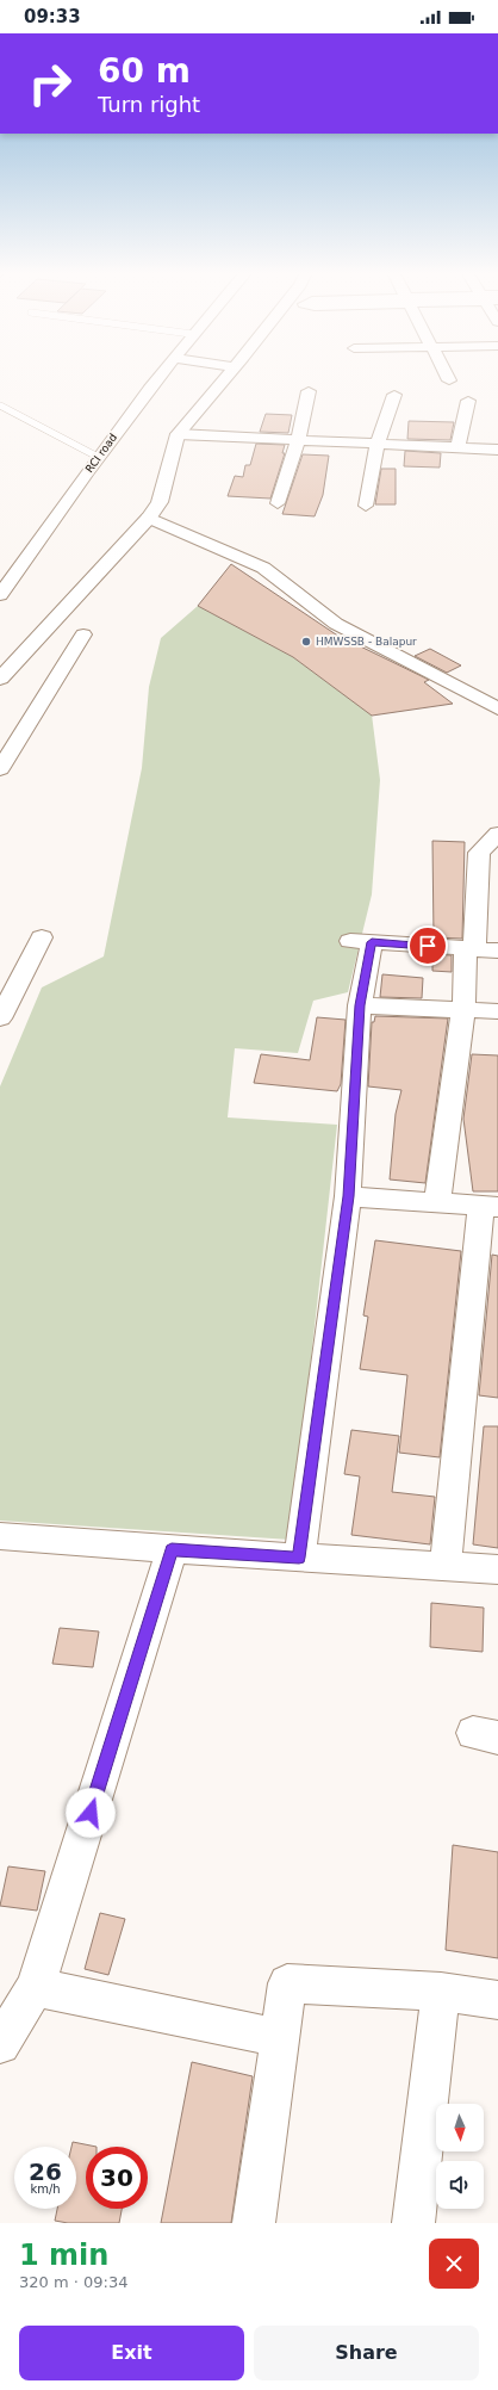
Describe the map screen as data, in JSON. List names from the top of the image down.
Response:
{
  "streets": {
    "main road": ["RCI road"]
  },
  "places": ["HMWSSB - Balapur"],
  "north": "bottom",
  "page": {
    "status": "09:33",
    "turn": ["60 m", "Turn right"],
    "speed": "26 km/h",
    "limit": "30",
    "heading": ["1 min", "320 m · 09:34"],
    "buttons": ["Exit", "Share"]
  }
}
